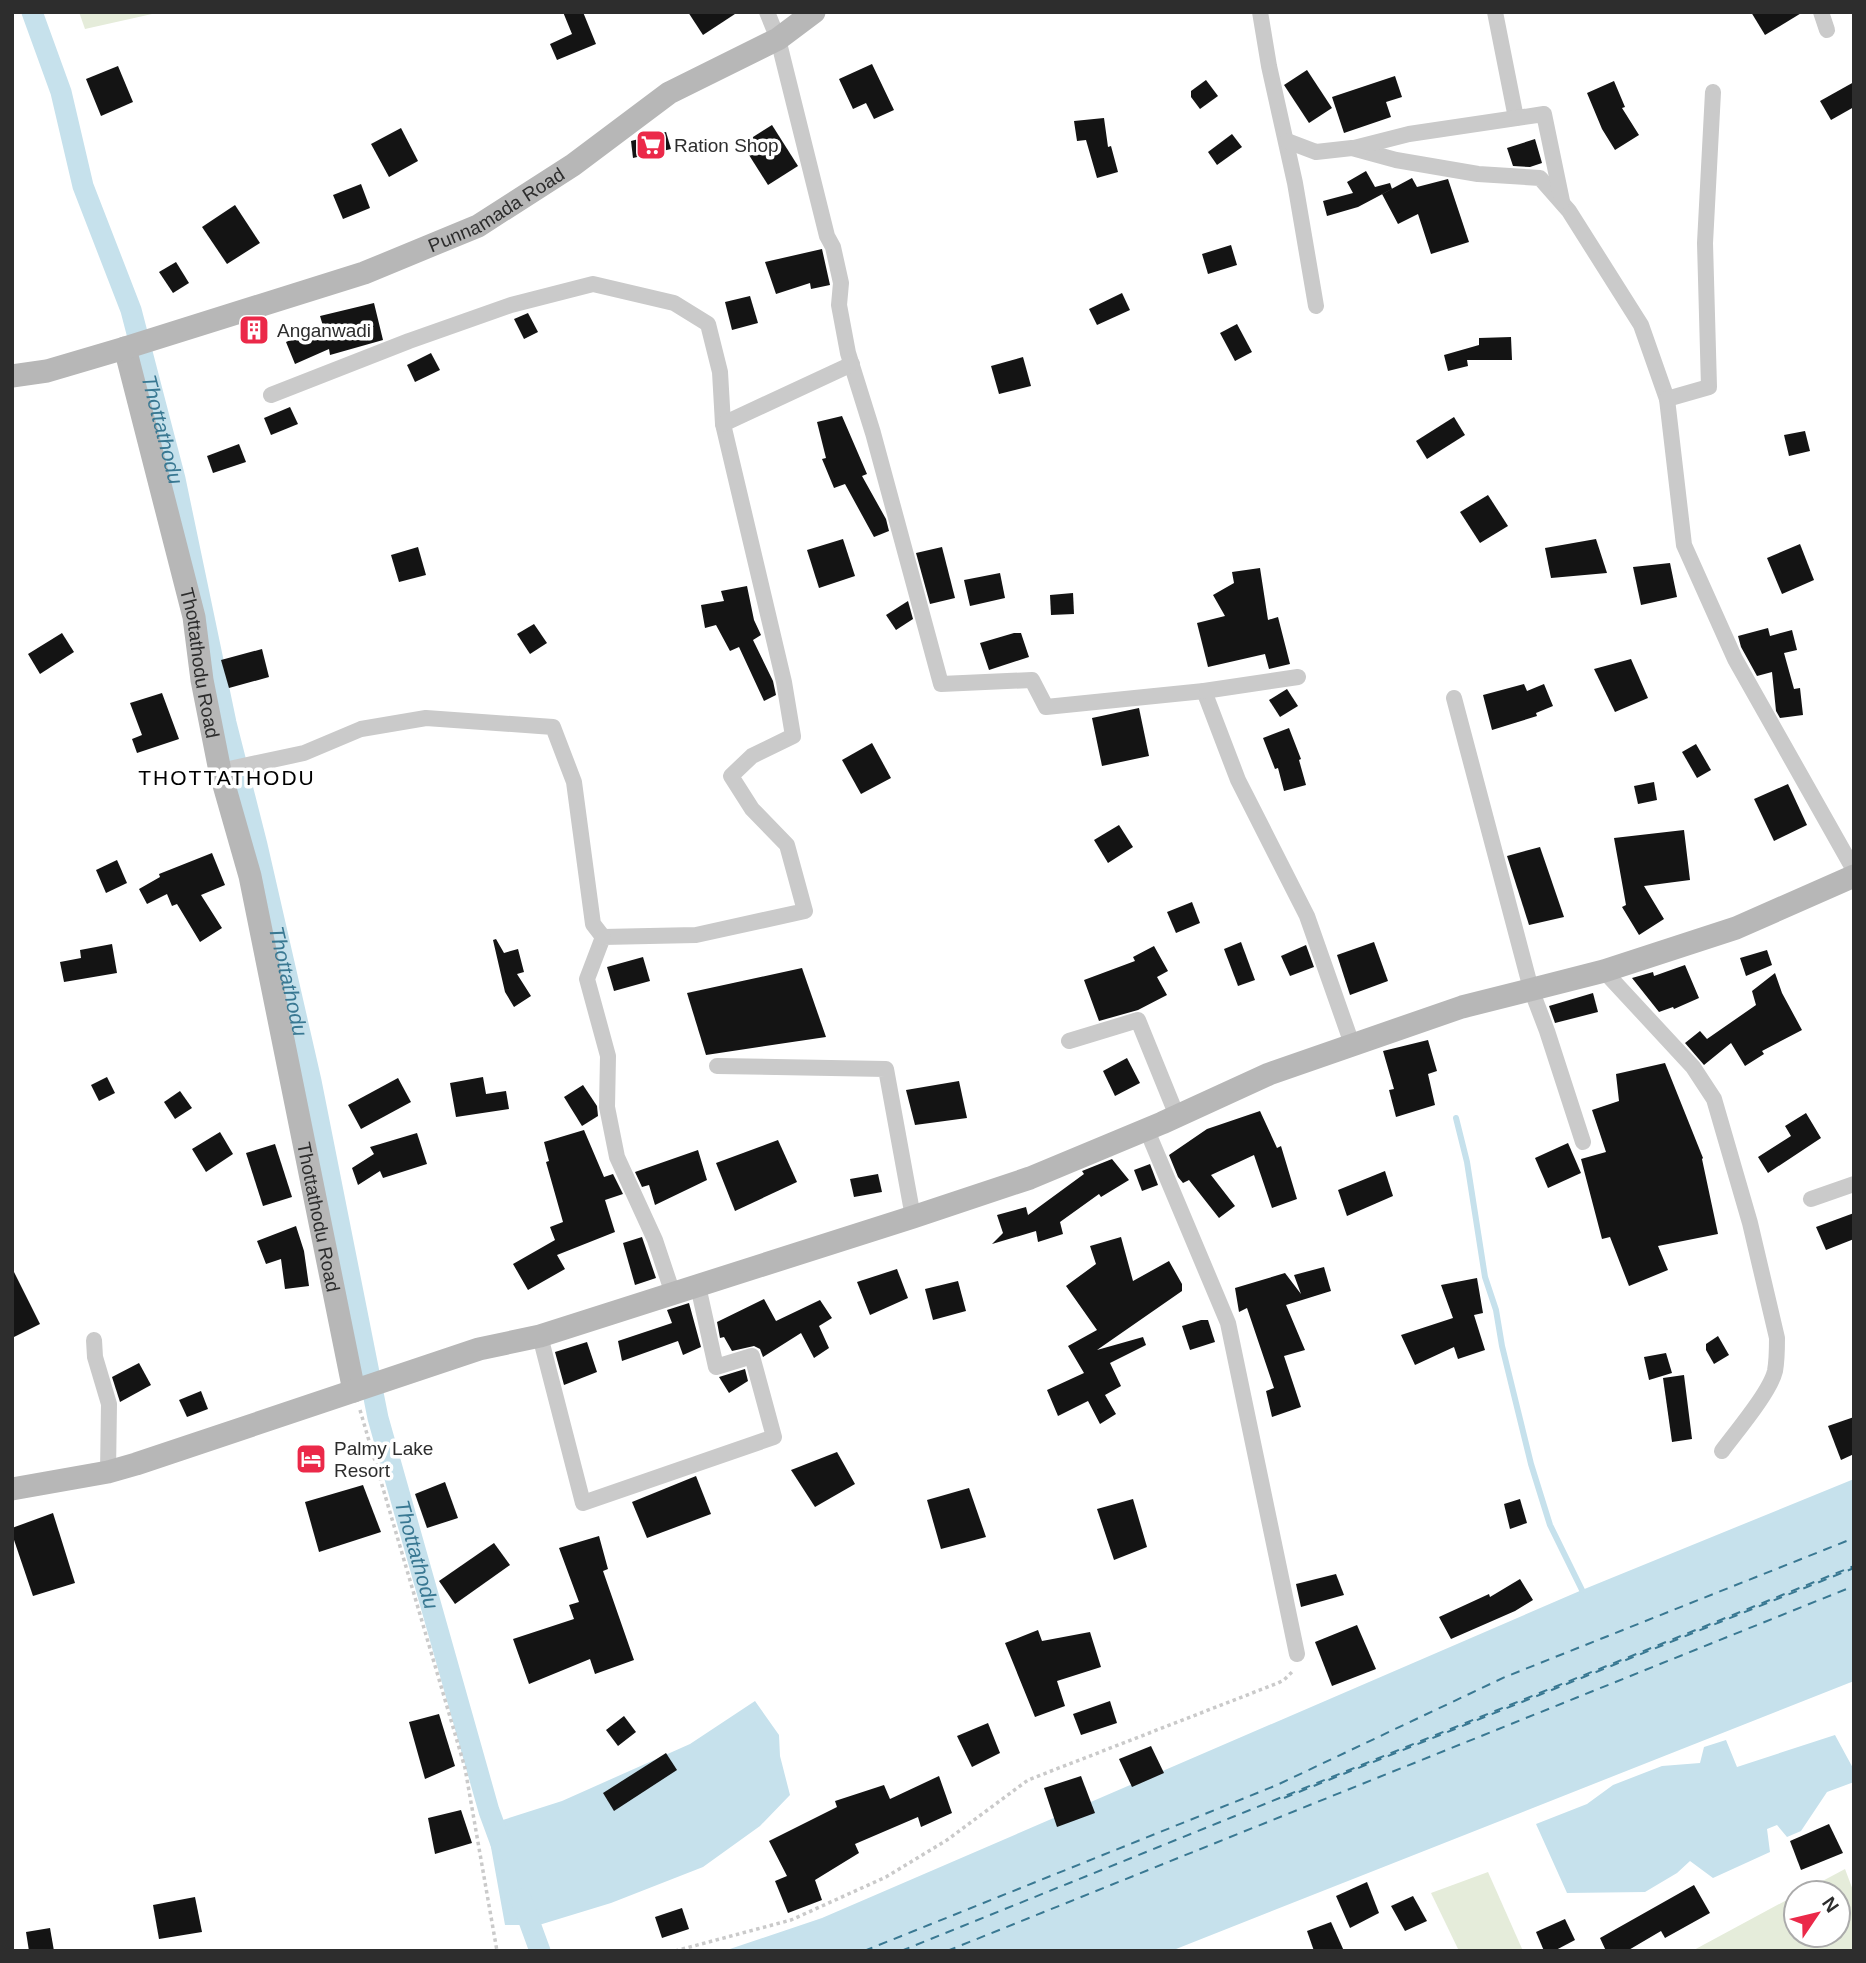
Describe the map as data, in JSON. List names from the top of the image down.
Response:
{
  "streets": {
    "main road": ["Punnamada Road", "Thottathodu Road"]
  },
  "crossings": [
    ["Punnamada Road", "Thottathodu Road"]
  ],
  "districts": ["THOTTATHODU"],
  "water": ["Thottathodu"],
  "places": {
    "supermarket": ["Ration Shop"],
    "building": ["Anganwadi"],
    "hotel": ["Palmy Lake Resort"]
  },
  "north": "top right"
}
